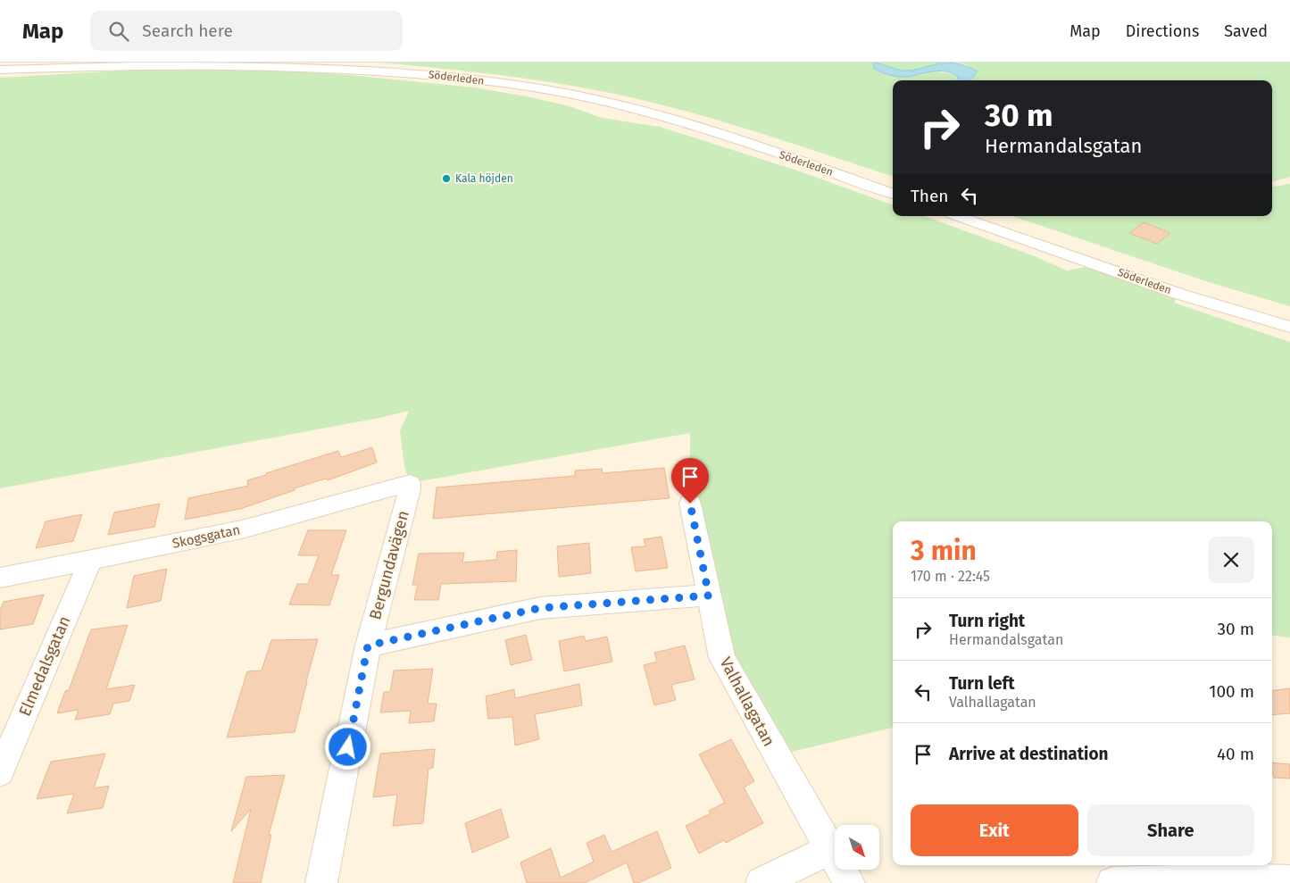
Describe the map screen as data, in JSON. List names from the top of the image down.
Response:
{
  "streets": {
    "street": [
      "Söderleden",
      "Skogsgatan",
      "Bergundavägen",
      "Elmedalsgatan",
      "Valhallagatan"
    ]
  },
  "crossings": [
    ["Skogsgatan", "Bergundavägen"],
    ["Skogsgatan", "Elmedalsgatan"]
  ],
  "places": ["Kala höjden"],
  "north": "bottom right",
  "page": {
    "header": "Map",
    "search": "Search here",
    "nav": ["Map", "Directions", "Saved"],
    "turn": ["30 m", "Hermandalsgatan"],
    "then": "Then",
    "heading": ["3 min", "170 m · 22:45"],
    "list": [
      {
        "name": "Turn right",
        "note": "Hermandalsgatan",
        "value": "30 m"
      },
      {
        "name": "Turn left",
        "note": "Valhallagatan",
        "value": "100 m"
      },
      {
        "name": "Arrive at destination",
        "value": "40 m"
      }
    ],
    "buttons": ["Exit", "Share"]
  }
}
